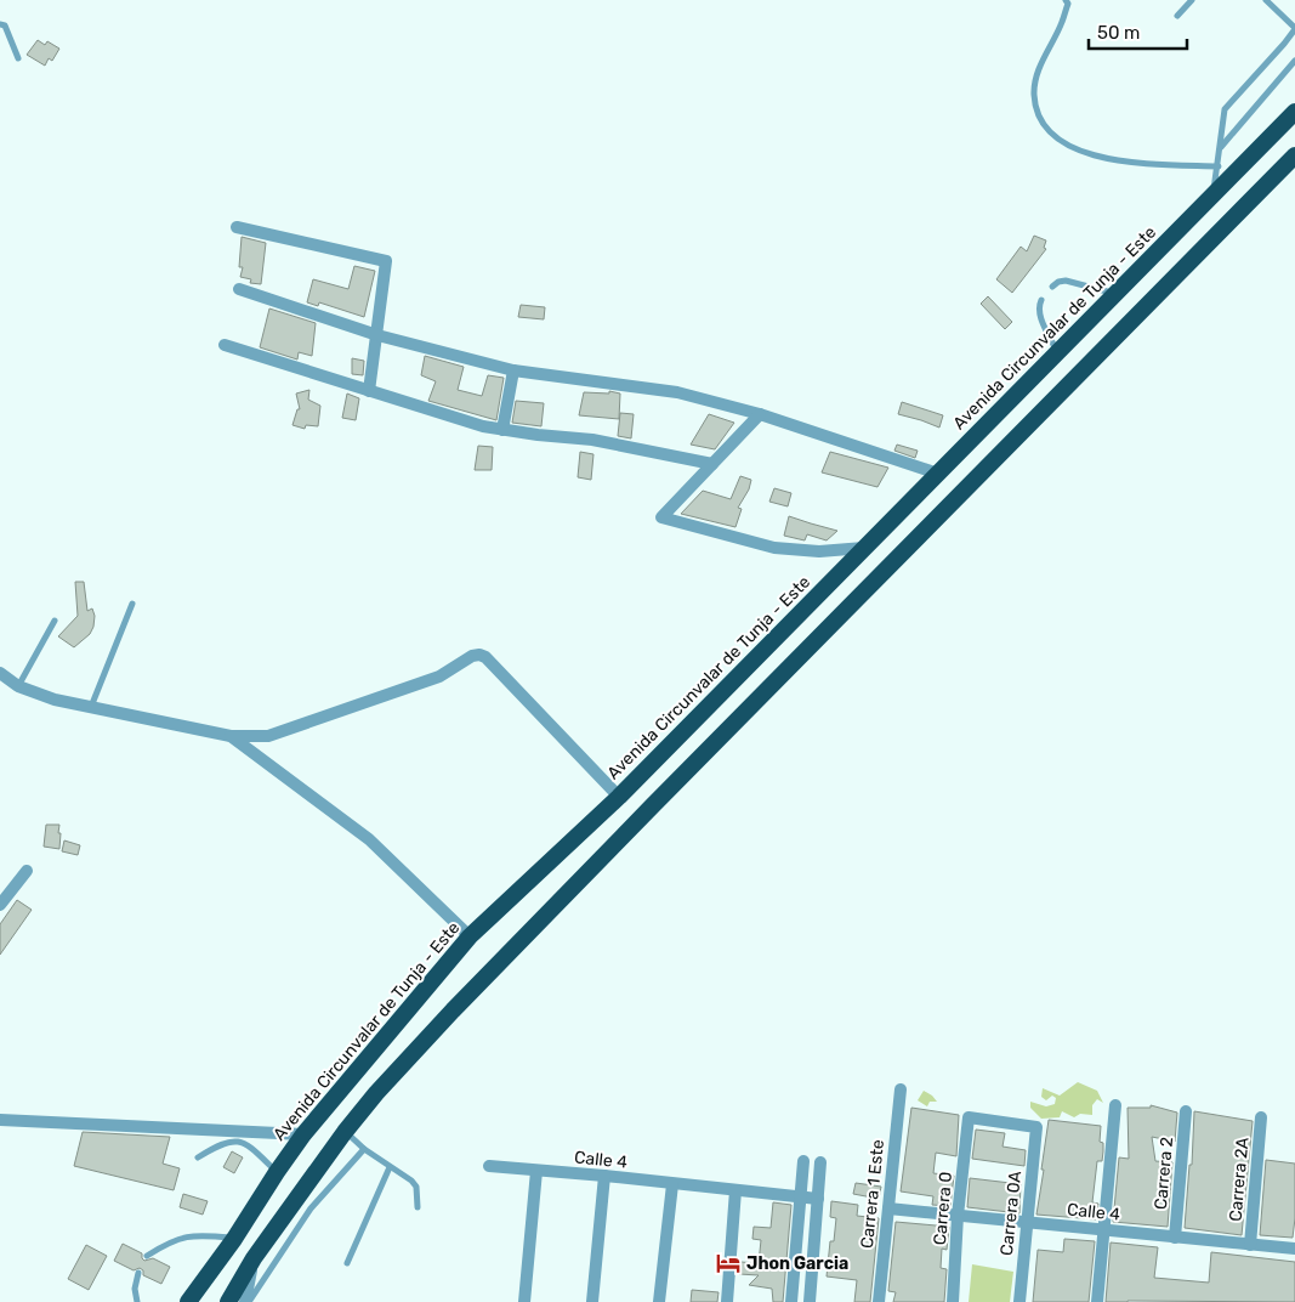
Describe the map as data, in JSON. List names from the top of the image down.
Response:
{
  "streets": {
    "highway": ["Avenida Circunvalar de Tunja - Este"],
    "street": [
      "Calle 4",
      "Carrera 2",
      "Carrera 2A",
      "Carrera 1 Este",
      "Carrera 0",
      "Carrera 0A"
    ]
  },
  "crossings": [
    ["Calle 4", "Carrera 2"],
    ["Calle 4", "Carrera 2A"],
    ["Calle 4", "Carrera 1 Este"],
    ["Calle 4", "Carrera 0"],
    ["Calle 4", "Carrera 0A"],
    ["Carrera 0", "Carrera 0A"]
  ],
  "places": {
    "hotel": ["Jhon Garcia"]
  },
  "scale_bar": "50 m"
}
